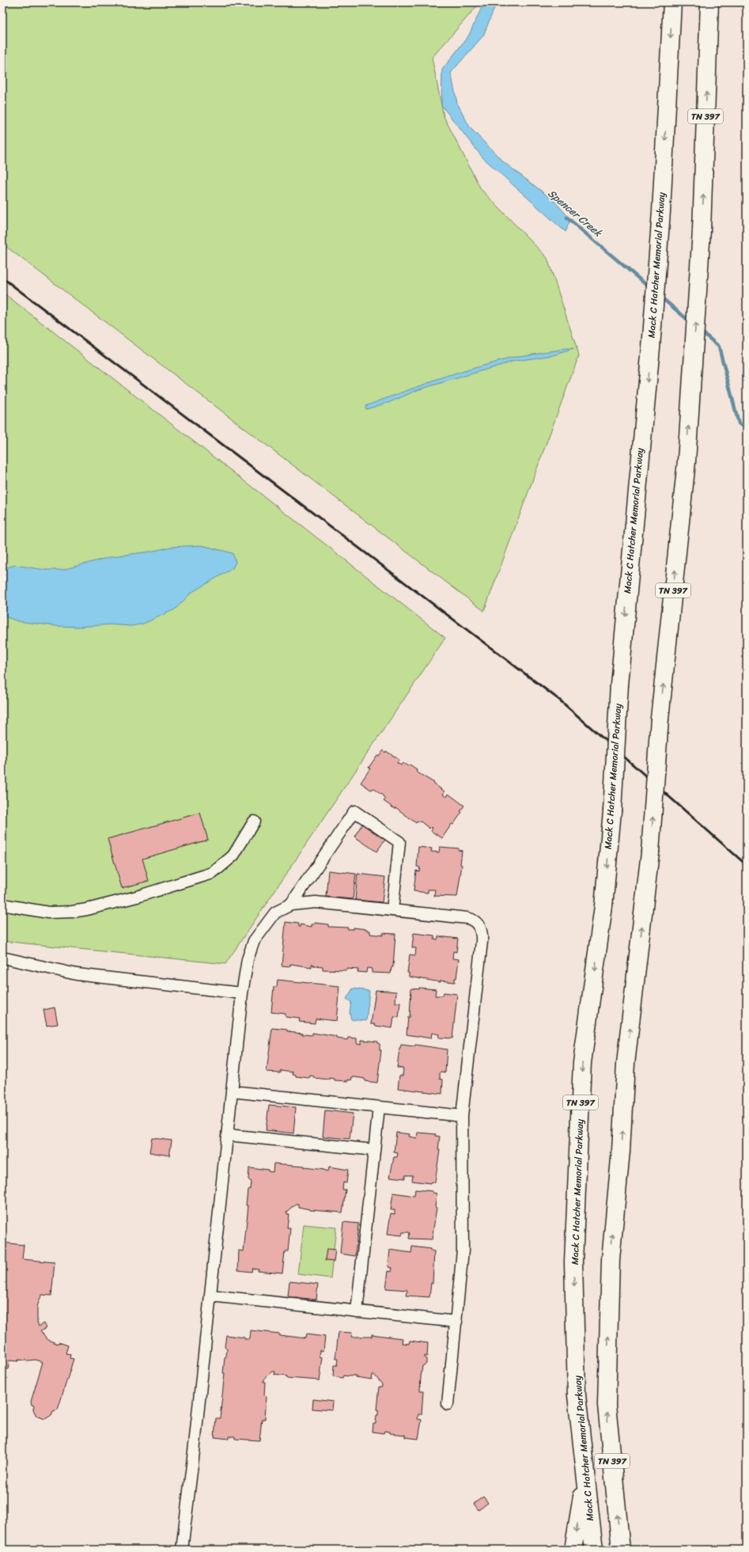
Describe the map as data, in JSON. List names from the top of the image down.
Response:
{
  "streets": {
    "highway": ["TN 397", "Mack C Hatcher Memorial Parkway"]
  },
  "water": ["Spencer Creek"]
}
